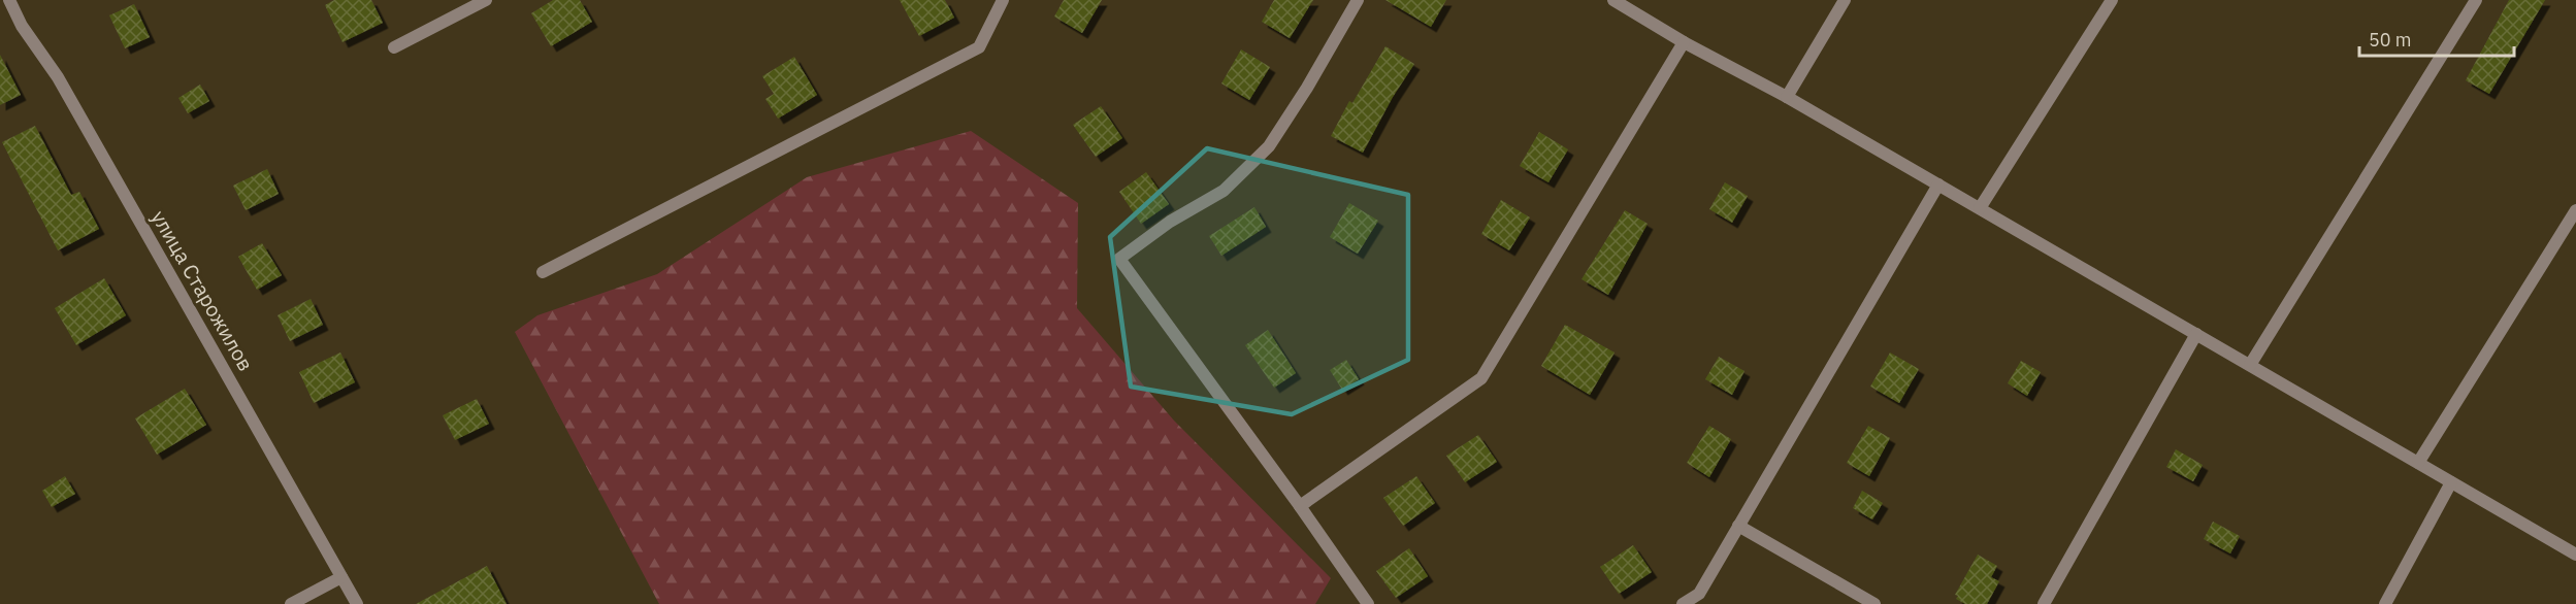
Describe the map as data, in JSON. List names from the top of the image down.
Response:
{
  "streets": {
    "street": ["улица Старожилов"]
  },
  "scale_bar": "50 m"
}
